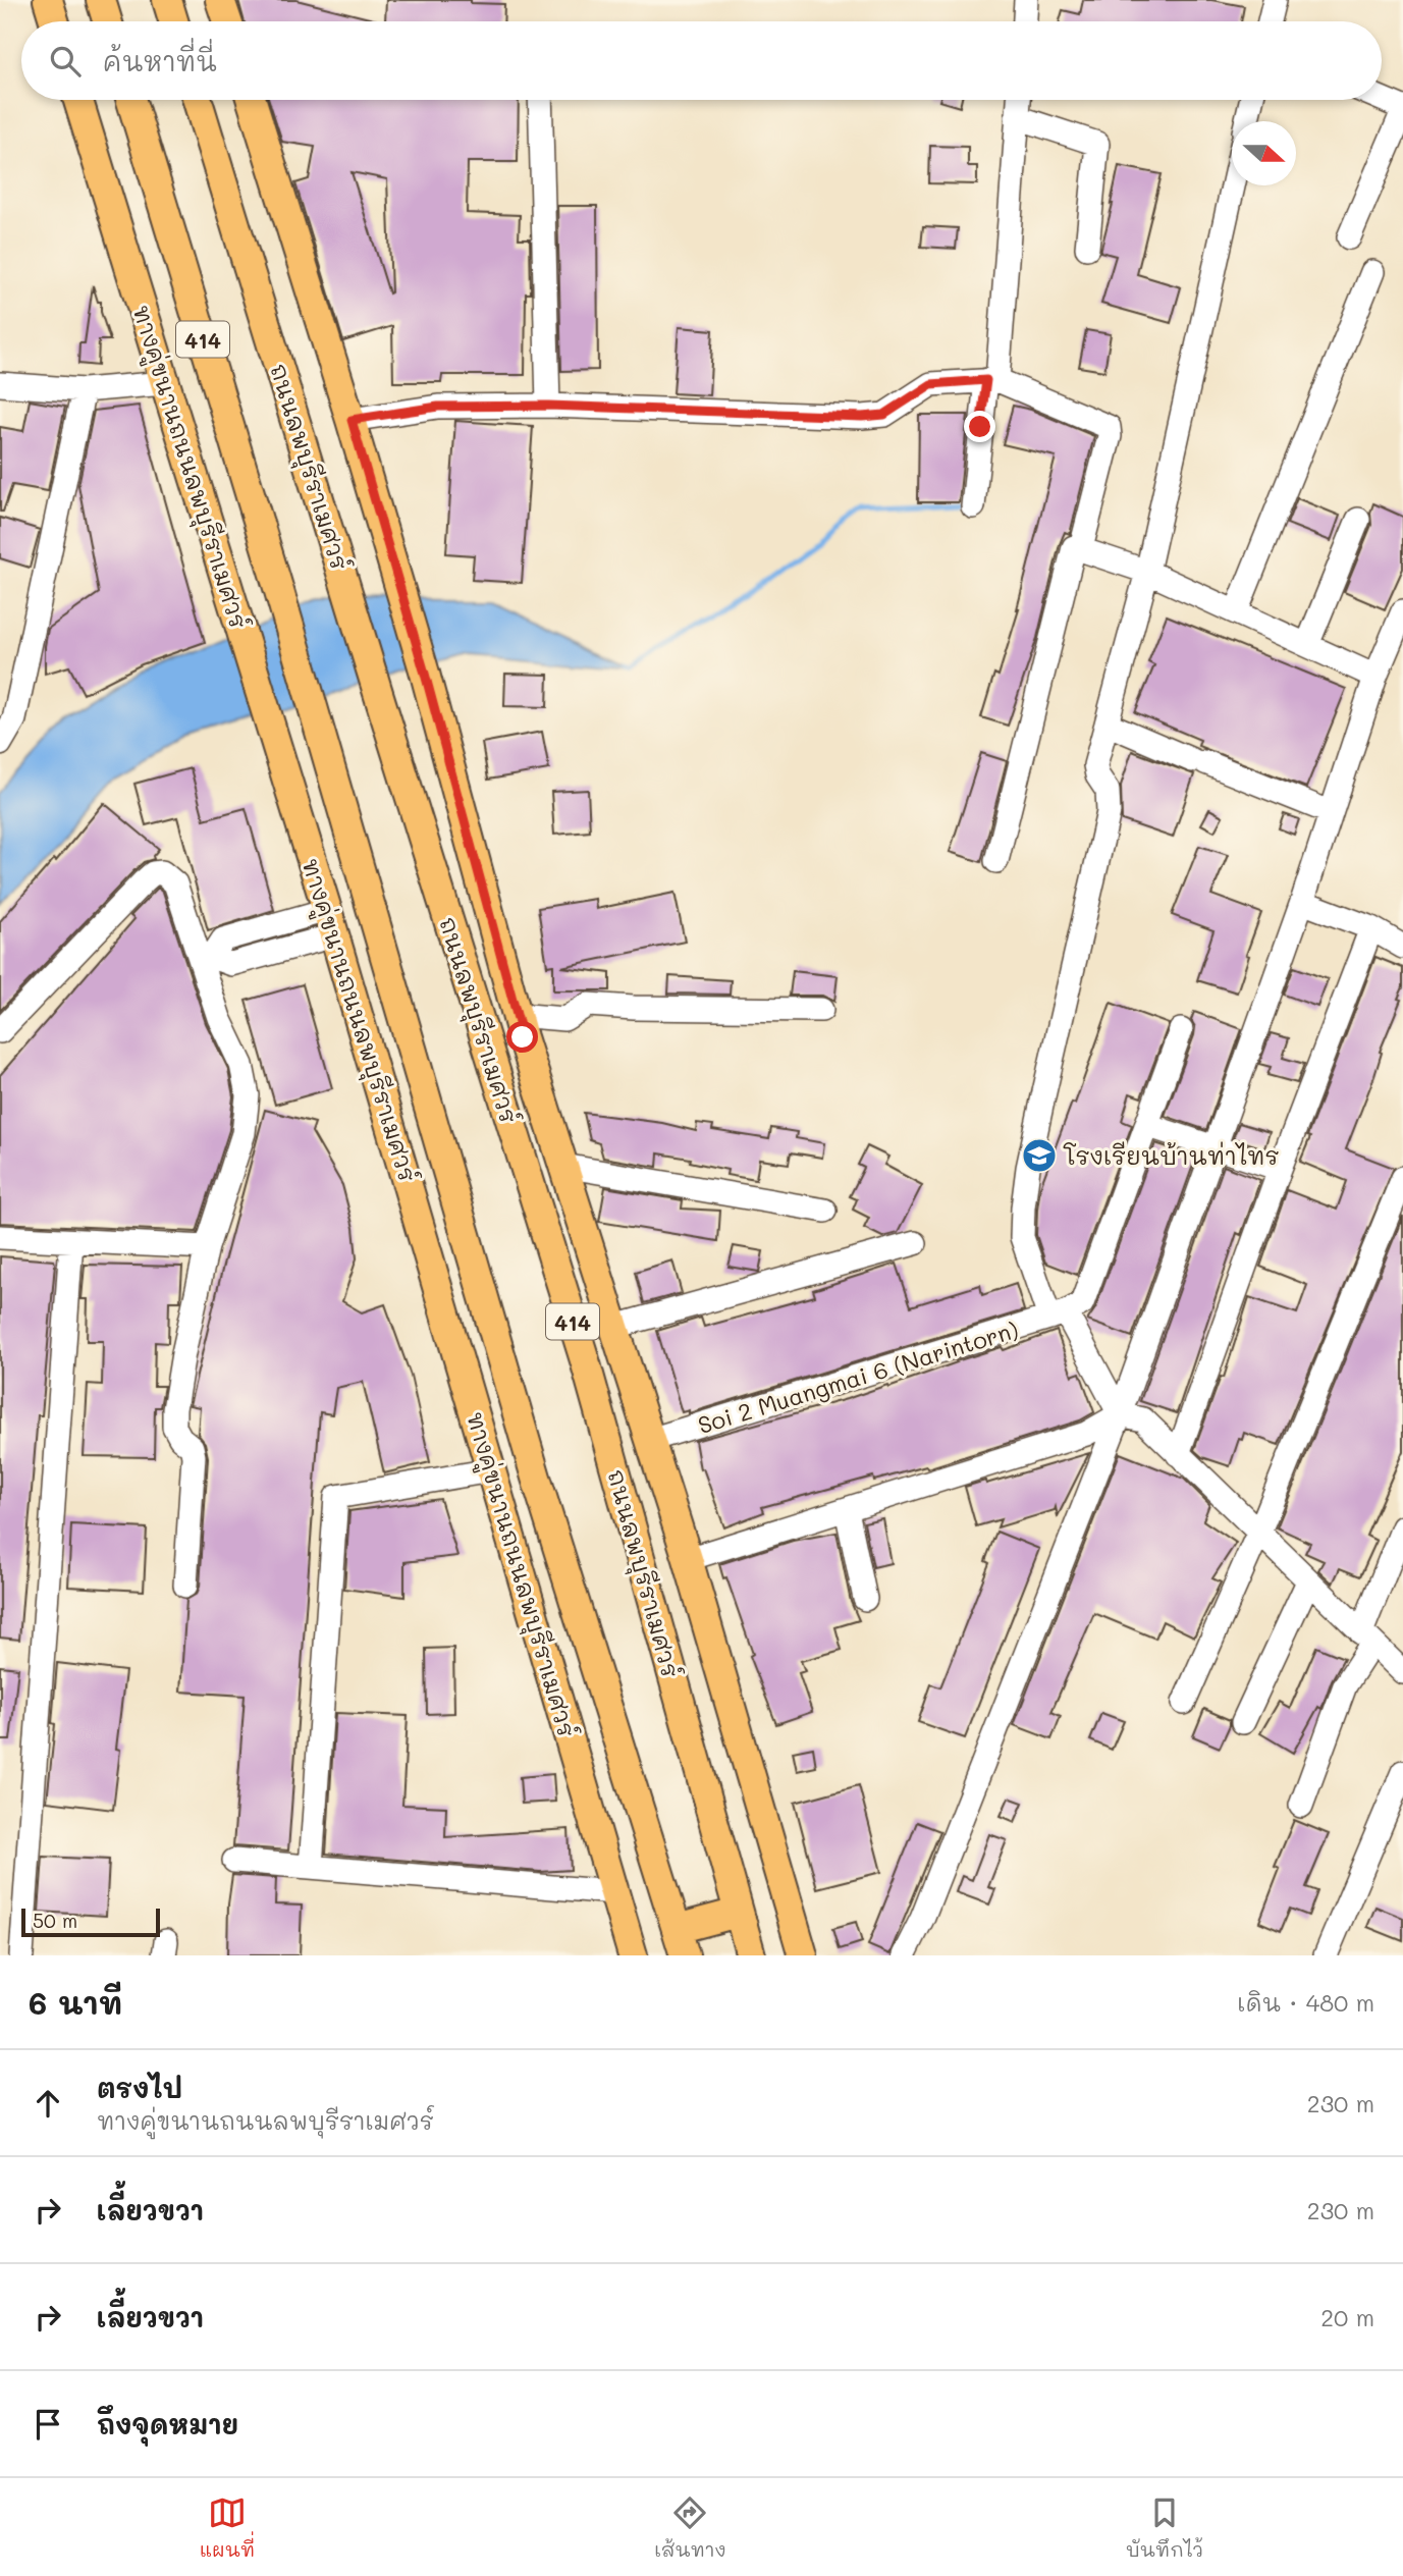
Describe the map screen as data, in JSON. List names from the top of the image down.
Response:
{
  "streets": {
    "main road": ["414", "ทางคู่ขนานถนนลพบุรีราเมศวร์", "ถนนลพบุรีราเมศวร์"],
    "street": ["Soi 2 Muangmai 6 (Narintorn)"]
  },
  "crossings": [
    ["414", "Soi 2 Muangmai 6 (Narintorn)"]
  ],
  "places": {
    "school or university": ["โรงเรียนบ้านท่าไทร"]
  },
  "scale_bar": "50 m",
  "north": "right",
  "page": {
    "search": "ค้นหาที่นี่",
    "scale": "50 m",
    "heading": ["6 นาที", "เดิน · 480 m"],
    "list": [
      ["ตรงไป", "ทางคู่ขนานถนนลพบุรีราเมศวร์", "230 m"],
      ["เลี้ยวขวา", "230 m"],
      ["เลี้ยวขวา", "20 m"],
      "ถึงจุดหมาย"
    ],
    "nav": ["แผนที่", "เส้นทาง", "บันทึกไว้"]
  }
}
